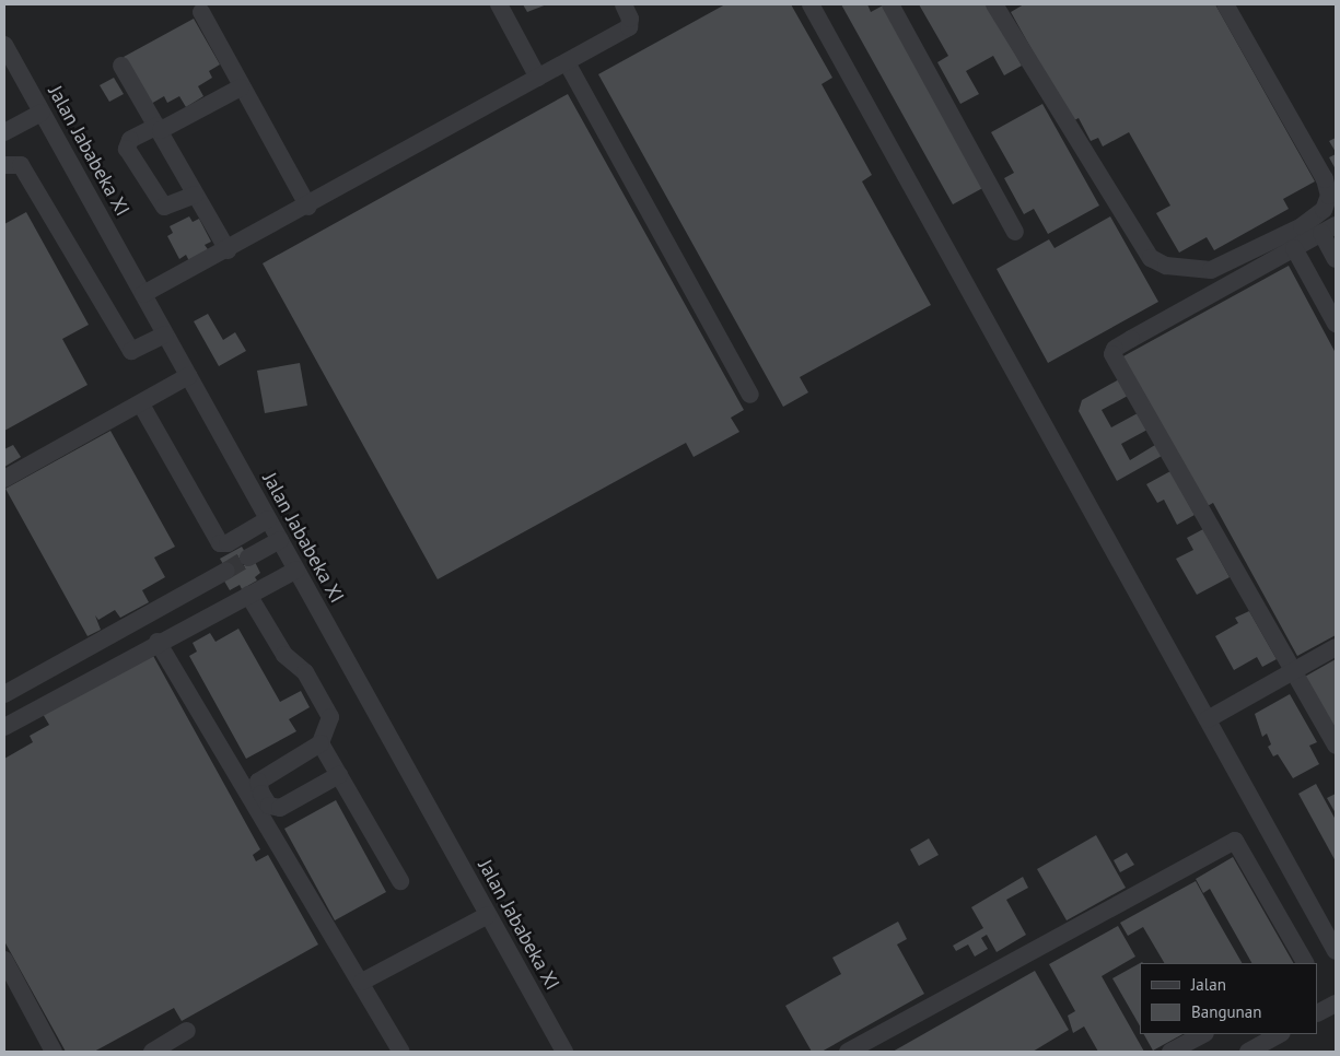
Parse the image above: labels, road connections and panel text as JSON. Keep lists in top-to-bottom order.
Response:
{
  "streets": {
    "street": ["Jalan Jababeka XI"]
  },
  "legend": ["Jalan", "Bangunan"]
}
